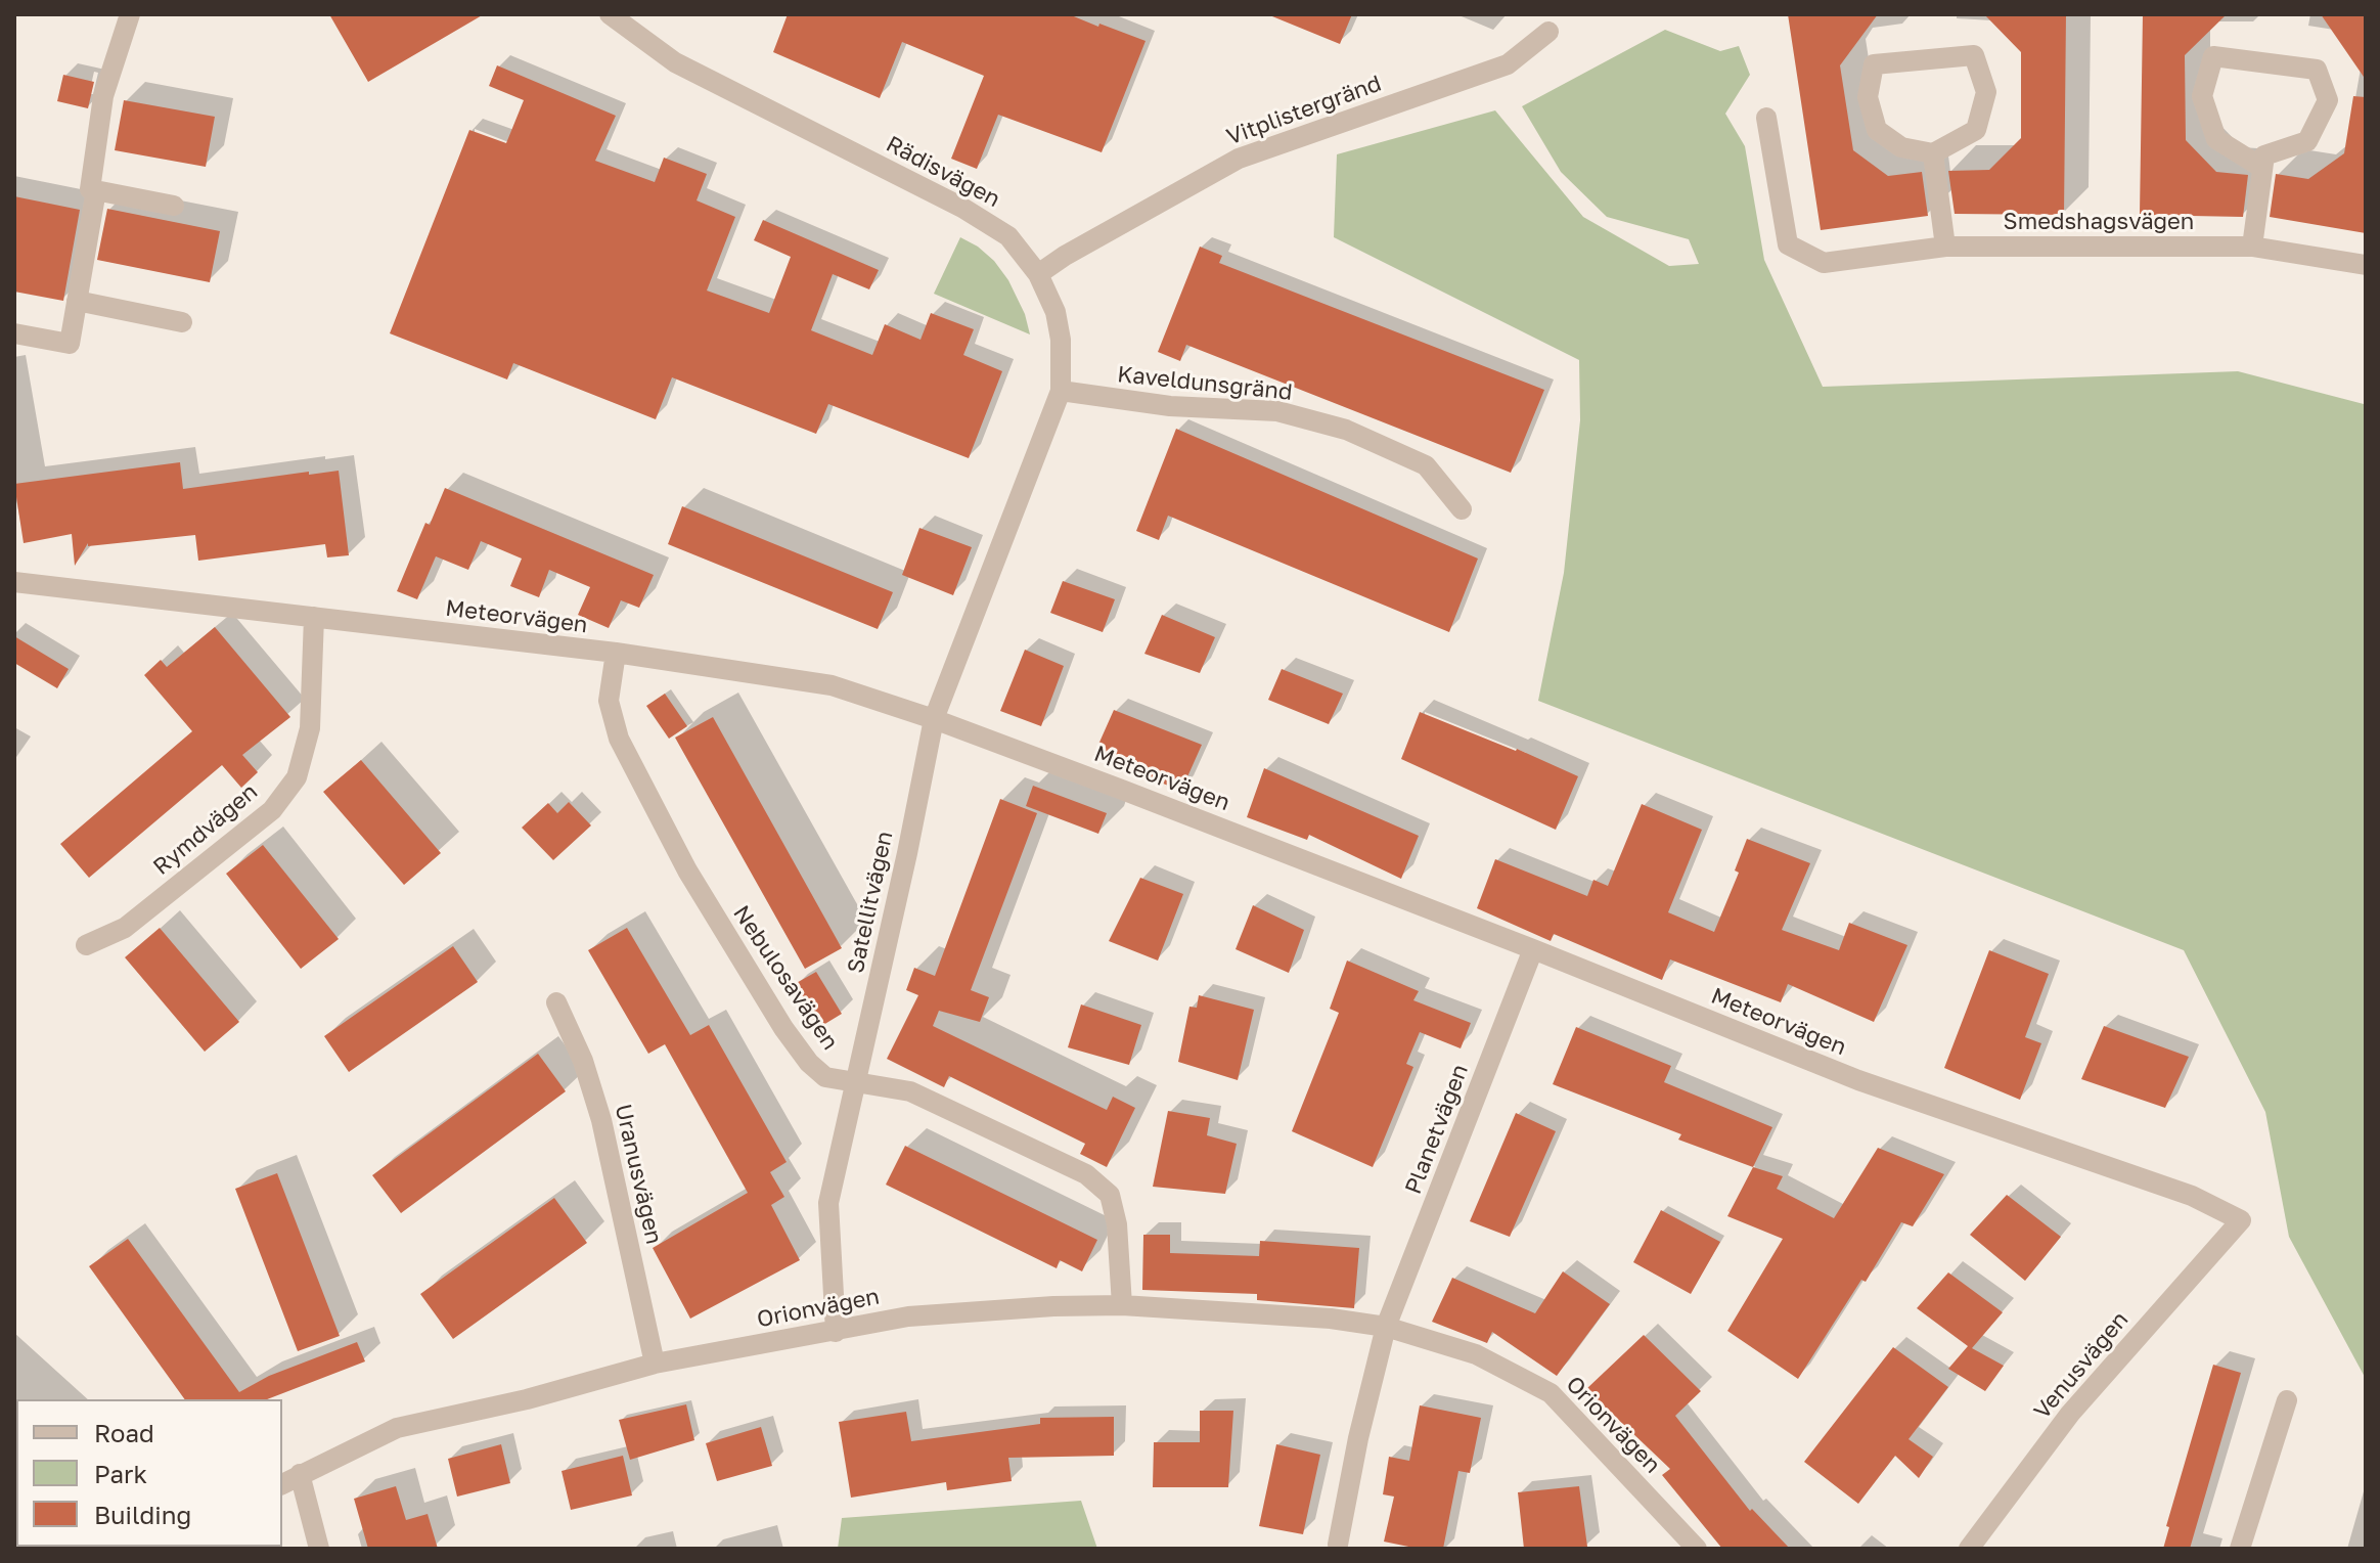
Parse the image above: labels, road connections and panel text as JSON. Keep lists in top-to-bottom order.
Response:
{
  "streets": {
    "street": [
      "Vitplistergränd",
      "Rädisvägen",
      "Smedshagsvägen",
      "Kaveldunsgränd",
      "Meteorvägen",
      "Rymdvägen",
      "Satellitvägen",
      "Nebulosavägen",
      "Planetvägen",
      "Uranusvägen",
      "Orionvägen",
      "Venusvägen"
    ]
  },
  "crossings": [
    ["Vitplistergränd", "Rädisvägen"],
    ["Rädisvägen", "Kaveldunsgränd"],
    ["Rädisvägen", "Satellitvägen"],
    ["Meteorvägen", "Rymdvägen"],
    ["Meteorvägen", "Satellitvägen"],
    ["Meteorvägen", "Nebulosavägen"],
    ["Meteorvägen", "Planetvägen"],
    ["Meteorvägen", "Venusvägen"],
    ["Satellitvägen", "Nebulosavägen"],
    ["Satellitvägen", "Orionvägen"],
    ["Nebulosavägen", "Orionvägen"],
    ["Planetvägen", "Orionvägen"],
    ["Uranusvägen", "Orionvägen"]
  ],
  "legend": ["Road", "Park", "Building"]
}
